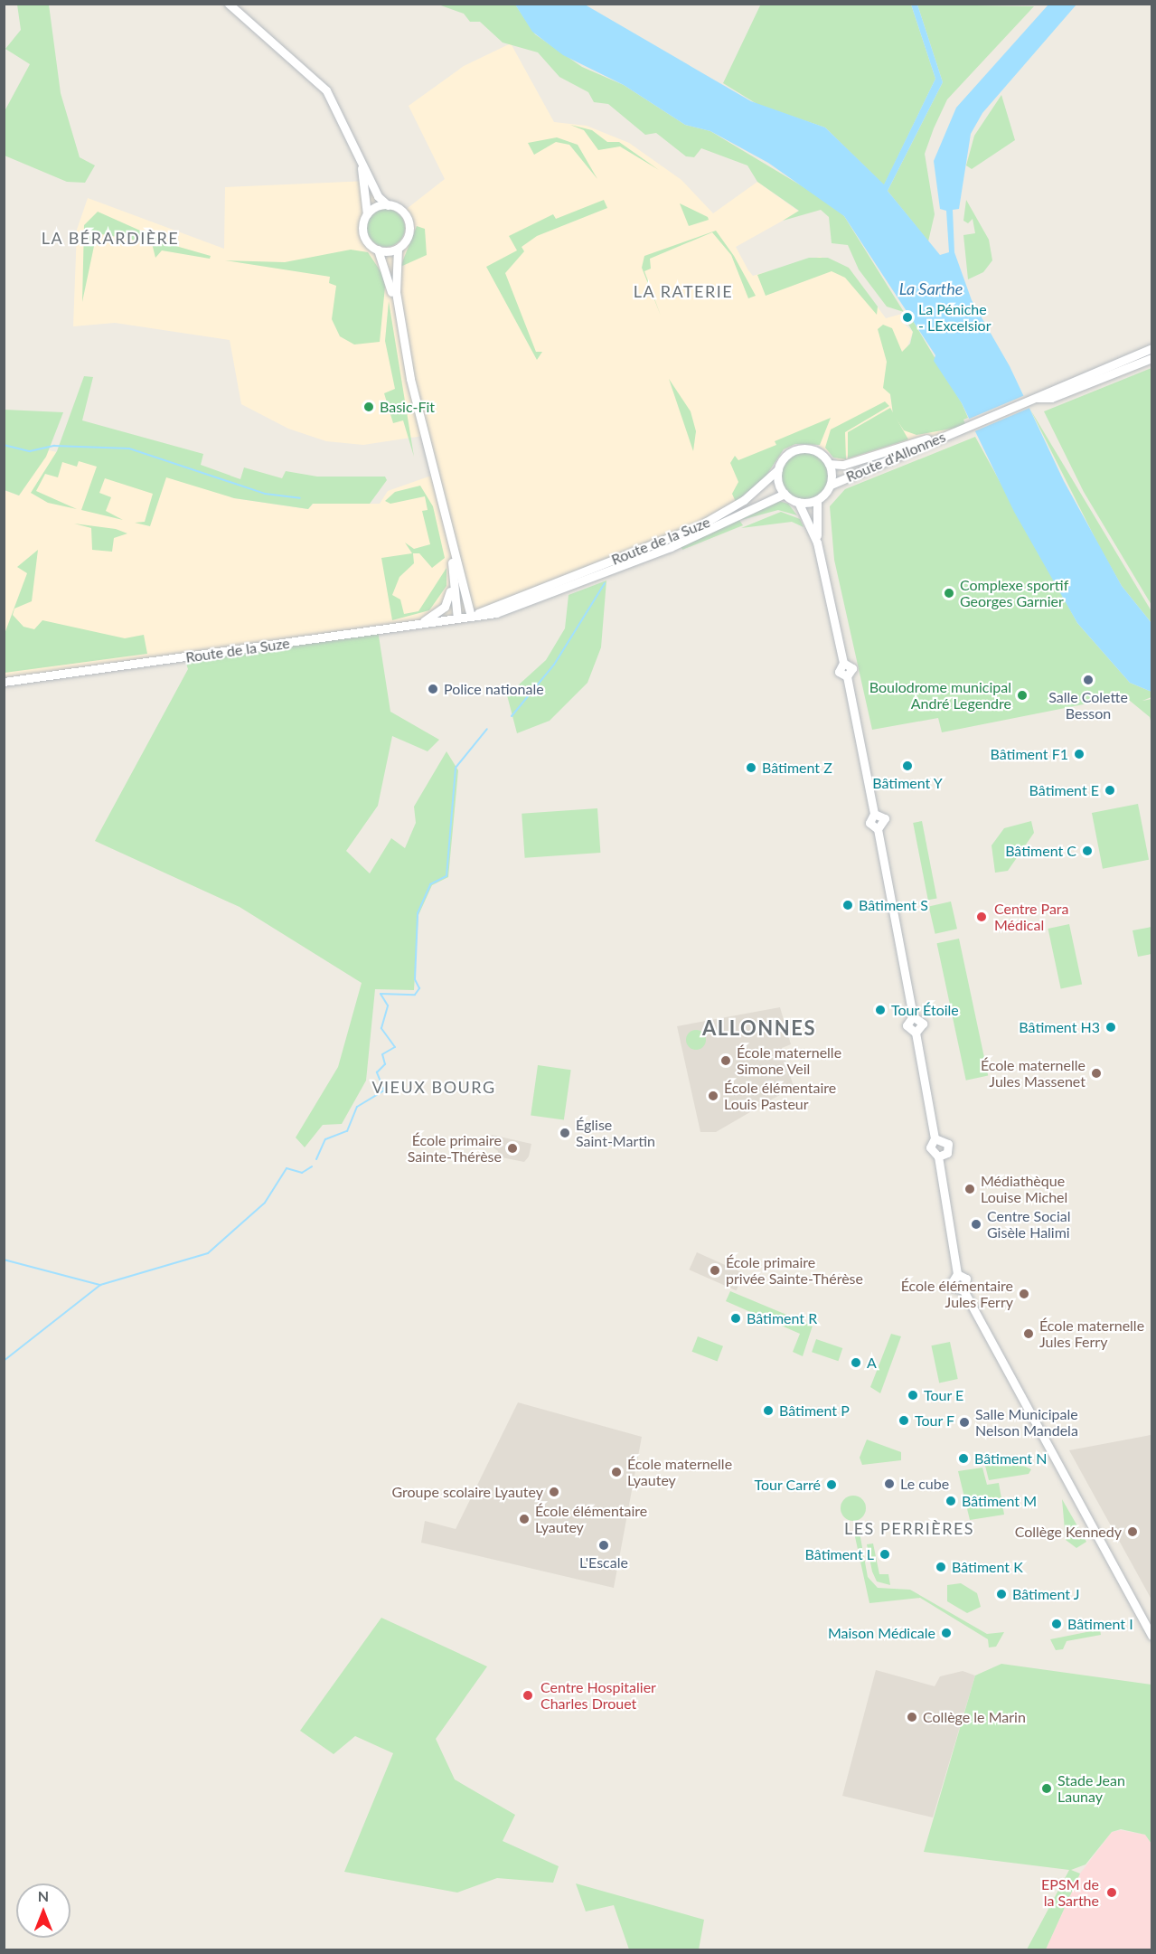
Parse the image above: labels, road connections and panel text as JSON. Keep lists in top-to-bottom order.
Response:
{
  "streets": {
    "street": ["Route d'Allonnes", "Route de la Suze"]
  },
  "crossings": [
    ["Route d'Allonnes", "Route de la Suze"]
  ],
  "districts": [
    "LA BÉRARDIÈRE",
    "LA RATERIE",
    "ALLONNES",
    "VIEUX BOURG",
    "LES PERRIÈRES"
  ],
  "water": ["La Sarthe"],
  "places": [
    "La Péniche - LExcelsior",
    "Basic-Fit",
    "Complexe sportif Georges Garnier",
    "Salle Colette Besson",
    "Police nationale",
    "Boulodrome municipal André Legendre",
    "Bâtiment F1",
    "Bâtiment Y",
    "Bâtiment Z",
    "Bâtiment E",
    "Bâtiment C",
    "Bâtiment S",
    "Centre Para Médical",
    "Tour Étoile",
    "Bâtiment H3",
    "École maternelle Simone Veil",
    "École maternelle Jules Massenet",
    "École élémentaire Louis Pasteur",
    "Église Saint-Martin",
    "École primaire Sainte-Thérèse",
    "Médiathèque Louise Michel",
    "Centre Social Gisèle Halimi",
    "École primaire privée Sainte-Thérèse",
    "École élémentaire Jules Ferry",
    "Bâtiment R",
    "École maternelle Jules Ferry",
    "A",
    "Tour E",
    "Bâtiment P",
    "Tour F",
    "Salle Municipale Nelson Mandela",
    "Bâtiment N",
    "École maternelle Lyautey",
    "Le cube",
    "Tour Carré",
    "Groupe scolaire Lyautey",
    "Bâtiment M",
    "École élémentaire Lyautey",
    "Collège Kennedy",
    "L'Escale",
    "Bâtiment L",
    "Bâtiment K",
    "Bâtiment J",
    "Bâtiment I",
    "Maison Médicale",
    "Centre Hospitalier Charles Drouet",
    "Collège le Marin",
    "Stade Jean Launay",
    "EPSM de la Sarthe"
  ],
  "north": "top"
}
